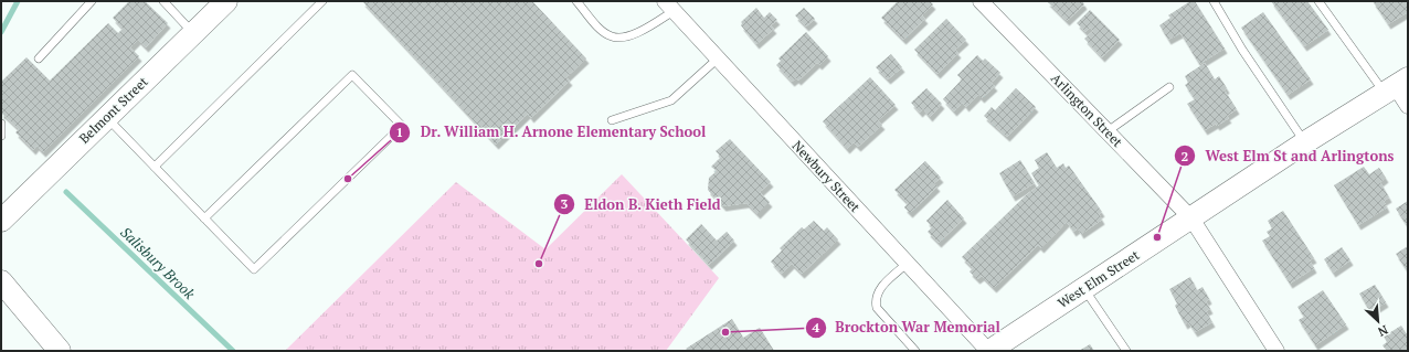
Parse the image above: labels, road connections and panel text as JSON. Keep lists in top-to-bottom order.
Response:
{
  "streets": {
    "street": [
      "Belmont Street",
      "Arlington Street",
      "Newbury Street",
      "West Elm Street"
    ]
  },
  "crossings": [
    ["Arlington Street", "West Elm Street"],
    ["Newbury Street", "West Elm Street"]
  ],
  "water": ["Salisbury Brook"],
  "places": [
    "Dr. William H. Arnone Elementary School",
    "West Elm St and Arlingtons",
    "Eldon B. Kieth Field",
    "Brockton War Memorial"
  ],
  "north": "bottom right"
}
